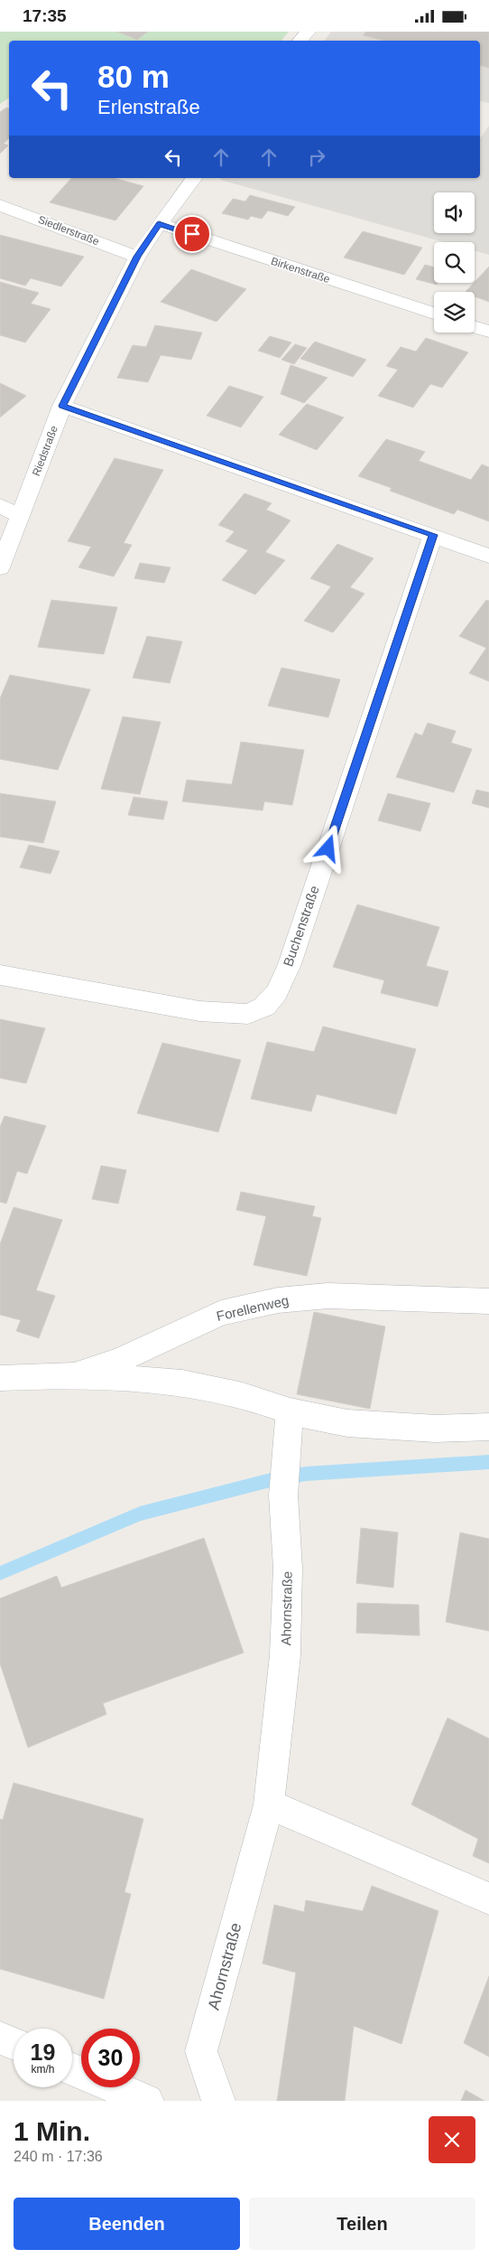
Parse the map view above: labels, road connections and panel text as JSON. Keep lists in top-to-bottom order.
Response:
{
  "streets": {
    "street": [
      "Siedlerstraße",
      "Birkenstraße",
      "Riedstraße",
      "Buchenstraße",
      "Forellenweg",
      "Ahornstraße"
    ]
  },
  "crossings": [
    ["Siedlerstraße", "Riedstraße"],
    ["Birkenstraße", "Riedstraße"]
  ],
  "page": {
    "status": "17:35",
    "turn": ["80 m", "Erlenstraße"],
    "speed": "19 km/h",
    "limit": "30",
    "heading": ["1 Min.", "240 m · 17:36"],
    "buttons": ["Beenden", "Teilen"]
  }
}
